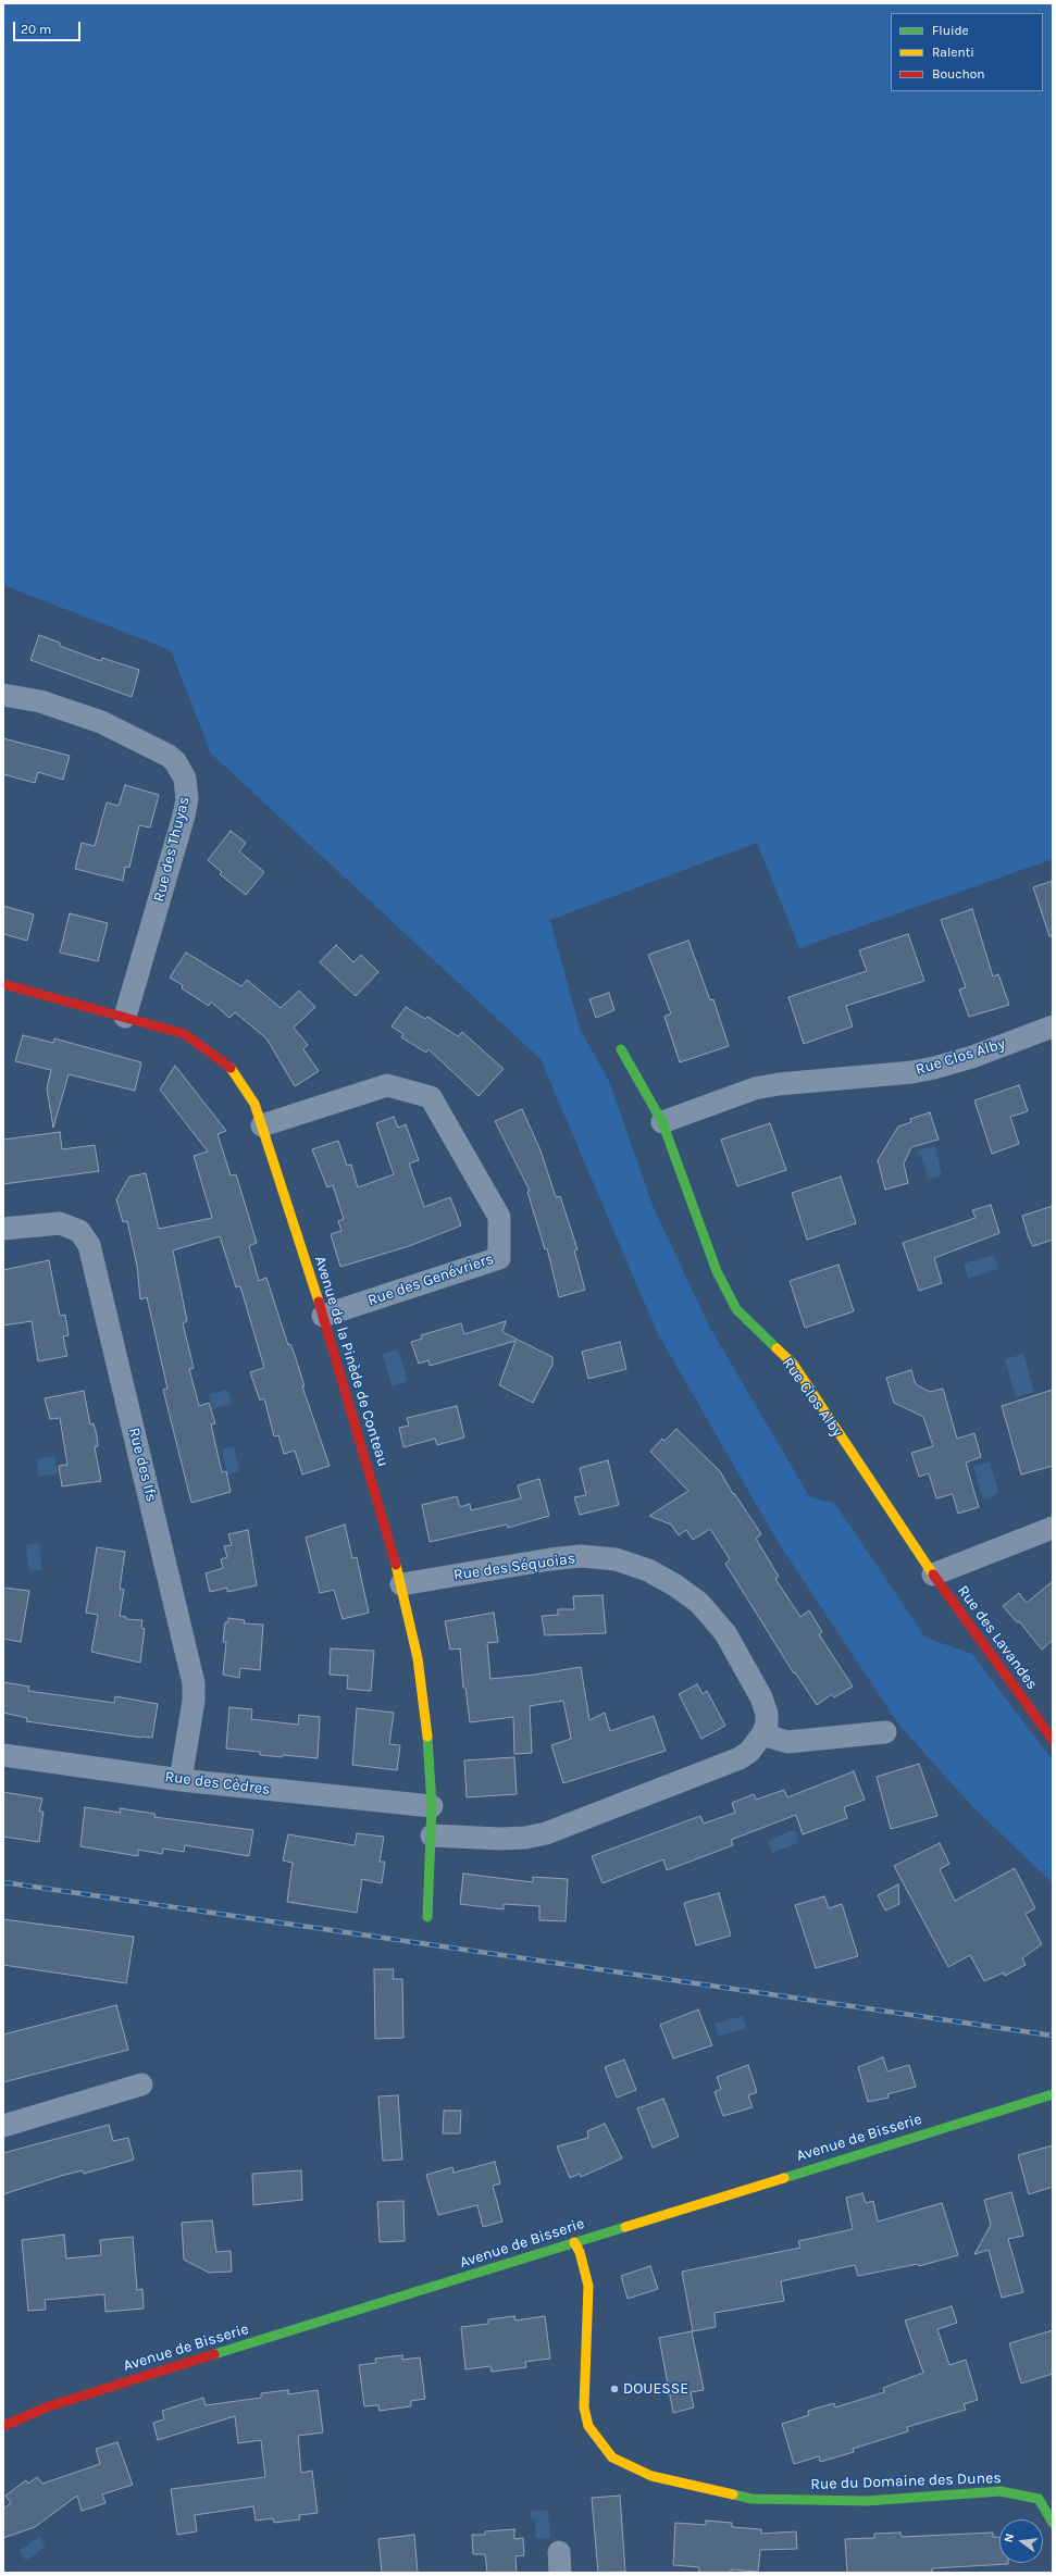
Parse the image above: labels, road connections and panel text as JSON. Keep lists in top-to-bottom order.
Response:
{
  "streets": {
    "street": [
      "Rue des Thuyas",
      "Rue Clos Alby",
      "Rue des Genévriers",
      "Avenue de la Pinède de Conteau",
      "Rue des Ifs",
      "Rue des Séquoias",
      "Rue des Lavandes",
      "Rue des Cèdres",
      "Avenue de Bisserie",
      "Rue du Domaine des Dunes"
    ]
  },
  "crossings": [
    ["Rue des Thuyas", "Avenue de la Pinède de Conteau"],
    ["Rue Clos Alby", "Rue des Lavandes"],
    ["Rue des Genévriers", "Avenue de la Pinède de Conteau"],
    ["Avenue de la Pinède de Conteau", "Rue des Séquoias"],
    ["Avenue de la Pinède de Conteau", "Rue des Cèdres"],
    ["Rue des Ifs", "Rue des Cèdres"],
    ["Avenue de Bisserie", "Rue du Domaine des Dunes"]
  ],
  "places": ["DOUESSE"],
  "legend": ["Fluide", "Ralenti", "Bouchon"],
  "scale_bar": "20 m",
  "north": "left"
}
